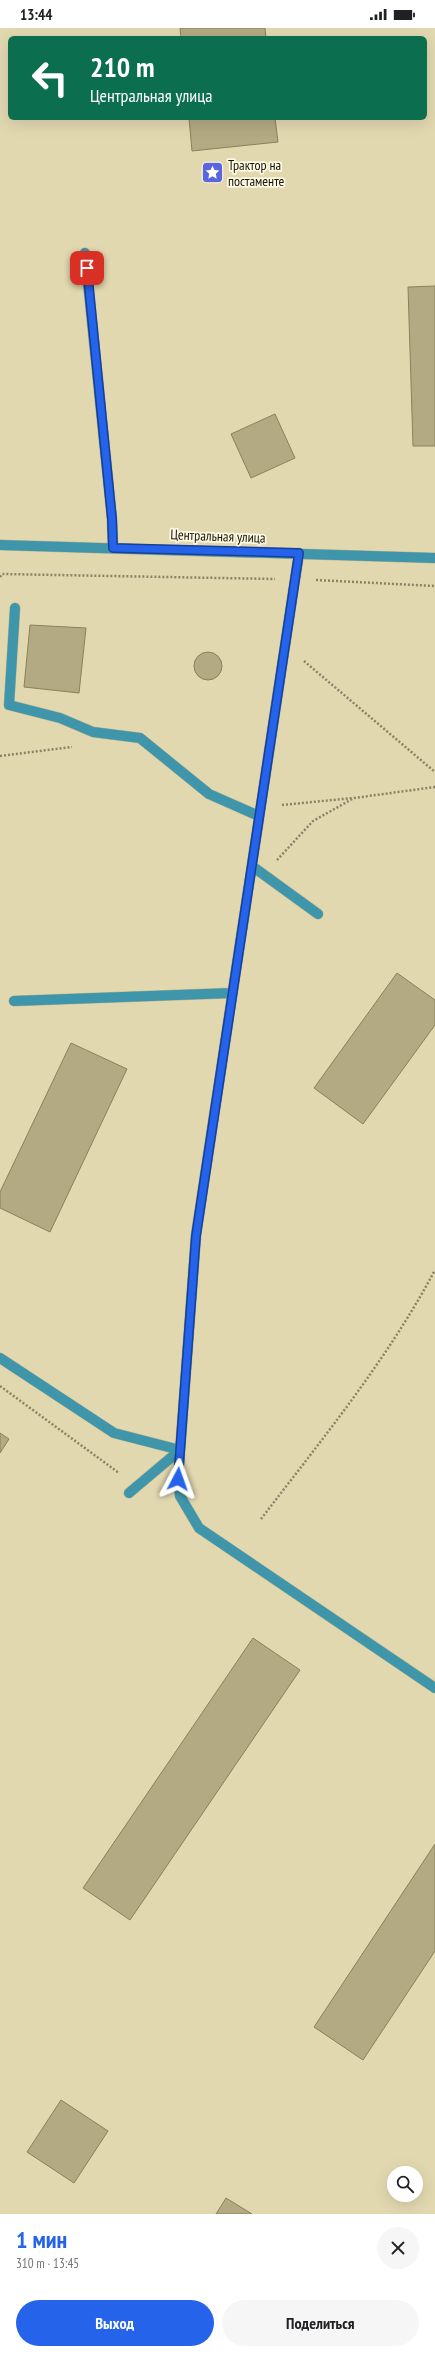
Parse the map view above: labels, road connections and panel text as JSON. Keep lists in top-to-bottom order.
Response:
{
  "streets": {
    "street": ["Центральная улица"]
  },
  "places": {
    "place": ["Трактор на постаменте"]
  },
  "page": {
    "status": "13:44",
    "turn": ["210 m", "Центральная улица"],
    "heading": ["1 мин", "310 m · 13:45"],
    "buttons": ["Выход", "Поделиться"]
  }
}
